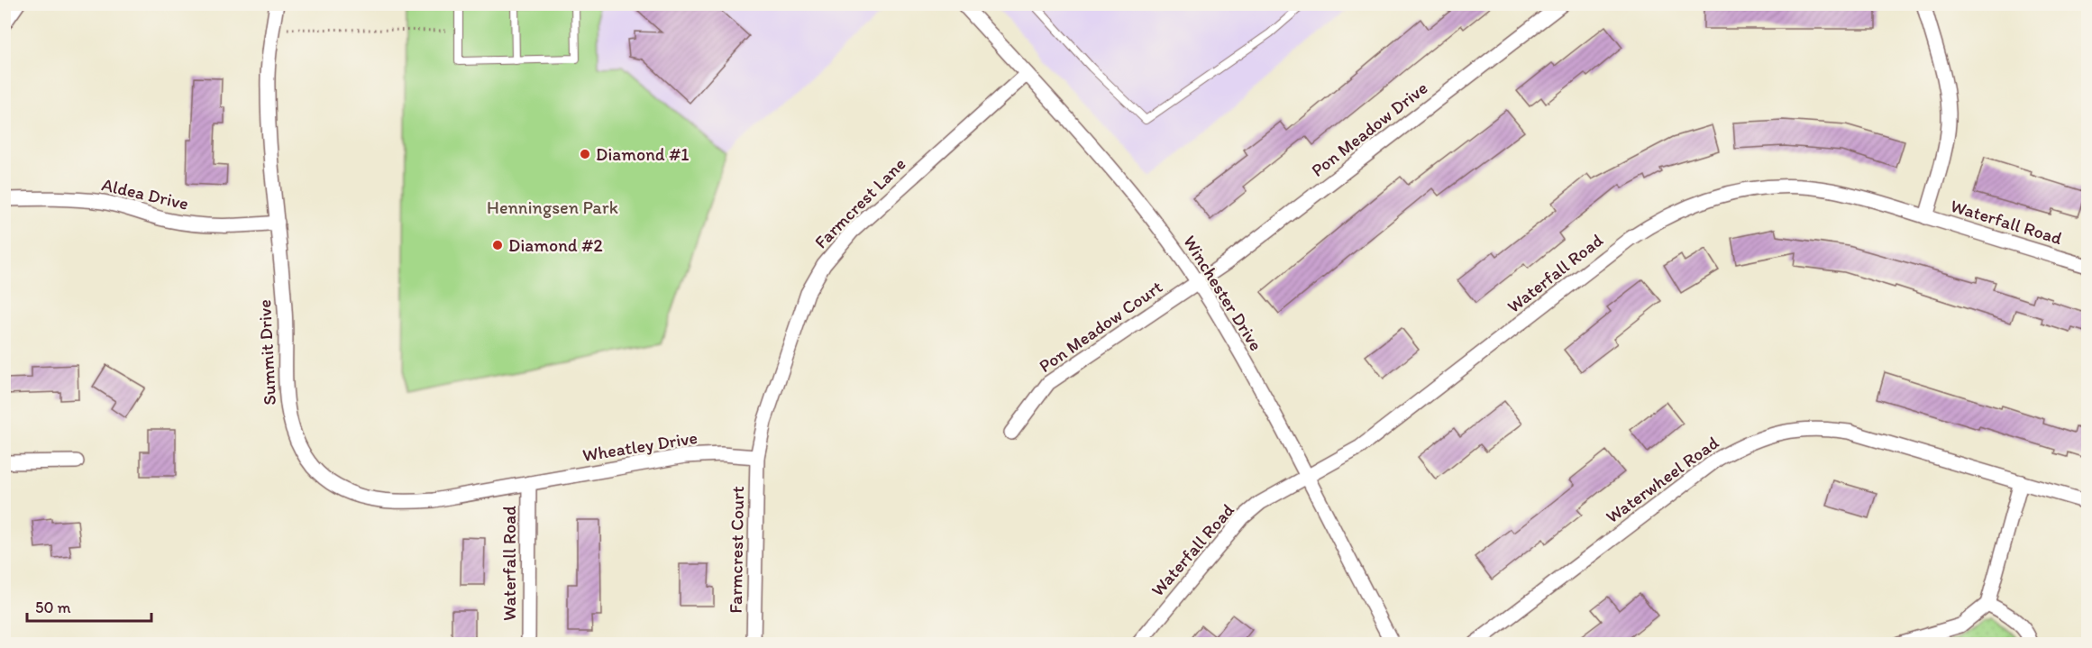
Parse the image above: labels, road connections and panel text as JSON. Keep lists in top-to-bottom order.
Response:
{
  "streets": {
    "street": [
      "Pon Meadow Drive",
      "Aldea Drive",
      "Farmcrest Lane",
      "Waterfall Road",
      "Winchester Drive",
      "Pon Meadow Court",
      "Summit Drive",
      "Wheatley Drive",
      "Waterwheel Road",
      "Farmcrest Court"
    ]
  },
  "crossings": [
    ["Pon Meadow Drive", "Winchester Drive"],
    ["Pon Meadow Drive", "Pon Meadow Court"],
    ["Aldea Drive", "Summit Drive"],
    ["Farmcrest Lane", "Winchester Drive"],
    ["Farmcrest Lane", "Wheatley Drive"],
    ["Farmcrest Lane", "Farmcrest Court"],
    ["Waterfall Road", "Winchester Drive"],
    ["Waterfall Road", "Summit Drive"],
    ["Waterfall Road", "Wheatley Drive"],
    ["Winchester Drive", "Pon Meadow Court"],
    ["Summit Drive", "Wheatley Drive"],
    ["Wheatley Drive", "Farmcrest Court"]
  ],
  "parks": ["Henningsen Park"],
  "places": ["Diamond #1", "Diamond #2"],
  "scale_bar": "50 m"
}
